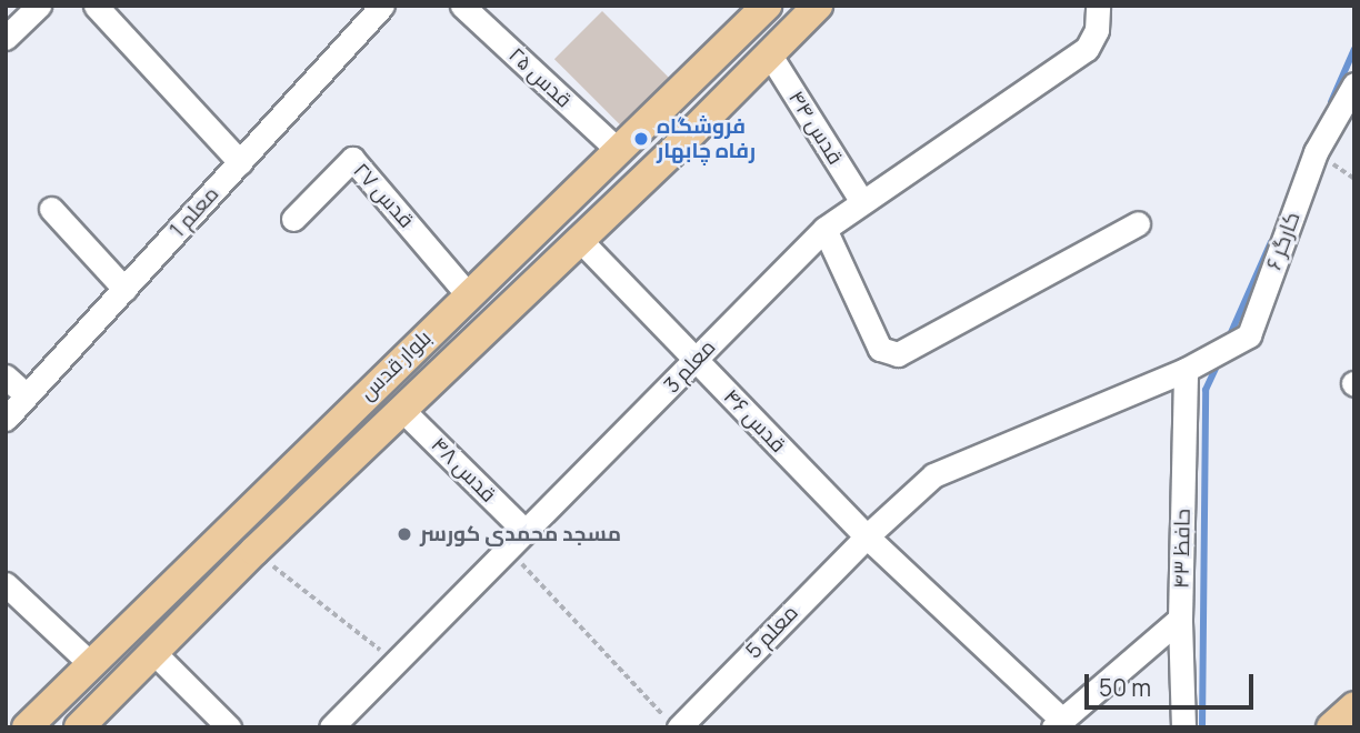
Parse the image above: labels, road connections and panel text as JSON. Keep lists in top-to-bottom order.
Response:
{
  "streets": {
    "main road": ["بلوار قدس"],
    "street": [
      "قدس ۲۵",
      "قدس ۴۴",
      "قدس ۲۷",
      "معلم 1",
      "کارگر ۶",
      "معلم 3",
      "قدس ۴۶",
      "قدس ۴۸",
      "حافظ ۴۳",
      "معلم 5"
    ]
  },
  "crossings": [
    ["قدس ۲۵", "بلوار قدس"],
    ["قدس ۴۴", "بلوار قدس"],
    ["قدس ۴۴", "معلم 3"],
    ["قدس ۲۷", "بلوار قدس"],
    ["کارگر ۶", "قدس ۴۶"],
    ["کارگر ۶", "حافظ ۴۳"],
    ["کارگر ۶", "معلم 5"],
    ["بلوار قدس", "قدس ۴۶"],
    ["بلوار قدس", "قدس ۴۸"],
    ["معلم 3", "قدس ۴۶"],
    ["معلم 3", "قدس ۴۸"],
    ["قدس ۴۶", "معلم 5"]
  ],
  "places": ["فروشگاه رفاه چابهار", "مسجد محمدی کورسر"],
  "scale_bar": "50 m"
}
